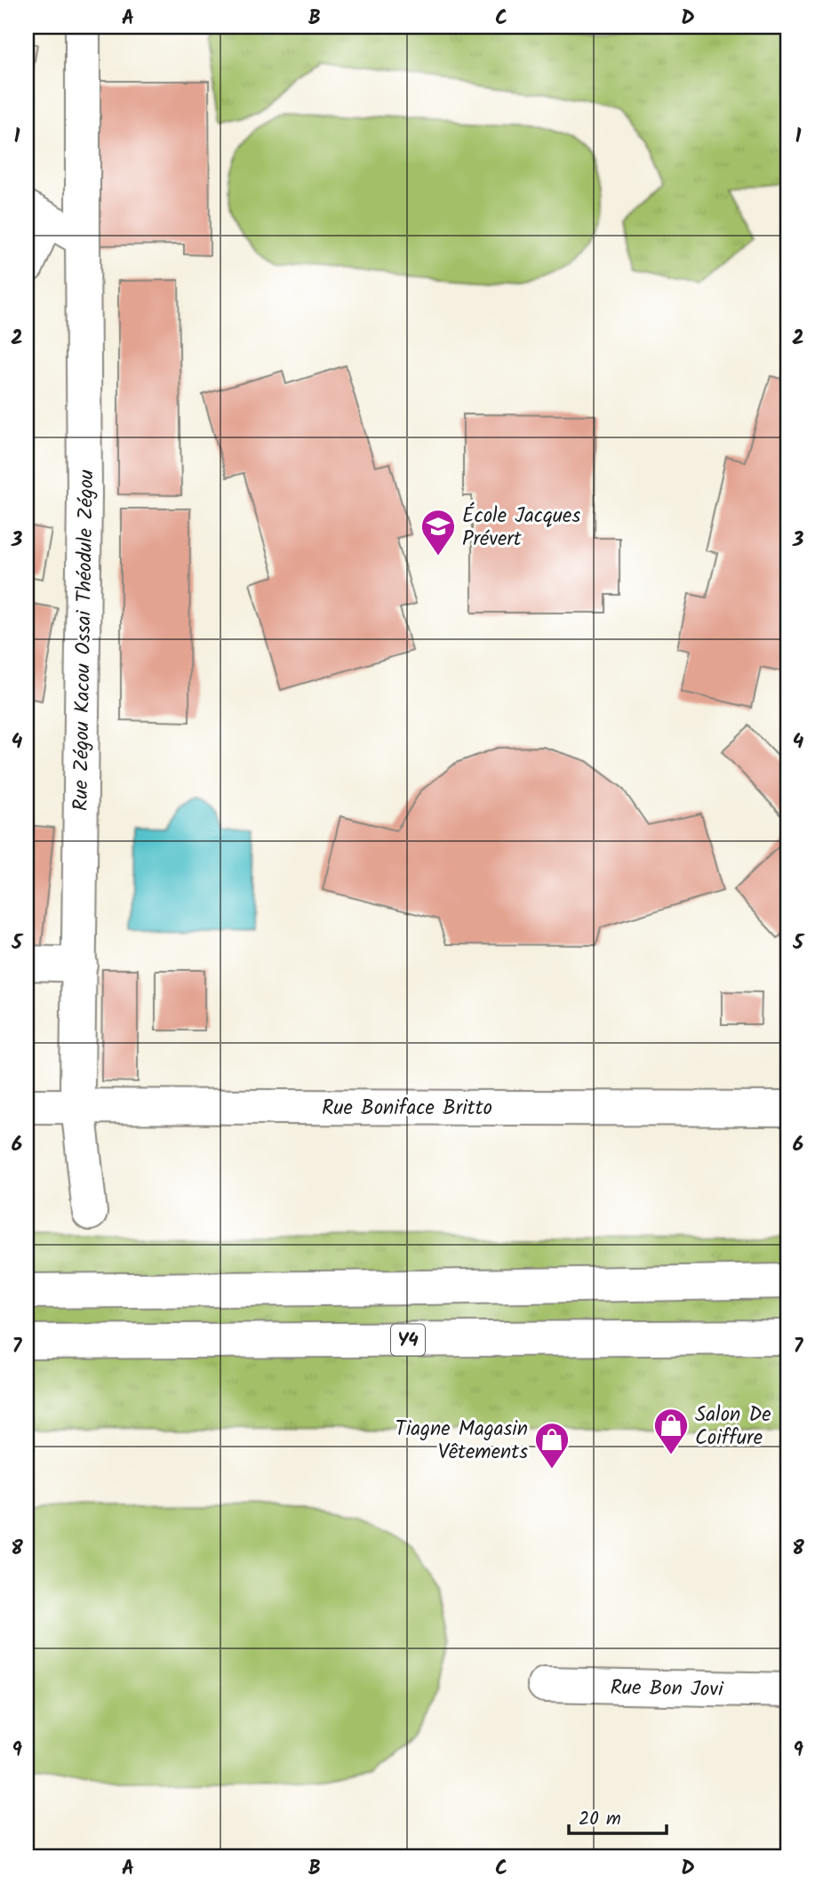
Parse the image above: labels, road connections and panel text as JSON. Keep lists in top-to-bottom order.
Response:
{
  "streets": {
    "main road": [
      "Rue Zégou Kacou Ossai Théodule Zégou",
      "Rue Boniface Britto",
      "Y4",
      "Rue Bon Jovi"
    ]
  },
  "crossings": [
    ["Rue Zégou Kacou Ossai Théodule Zégou", "Rue Boniface Britto"]
  ],
  "places": {
    "school or university": ["École Jacques Prévert"],
    "shop": ["Salon De Coiffure", "Tiagne Magasin Vêtements"]
  },
  "scale_bar": "20 m",
  "grid": {
    "columns": [
      "A",
      "B",
      "C",
      "D"
    ],
    "rows": [
      "1",
      "2",
      "3",
      "4",
      "5",
      "6",
      "7",
      "8",
      "9"
    ]
  }
}
